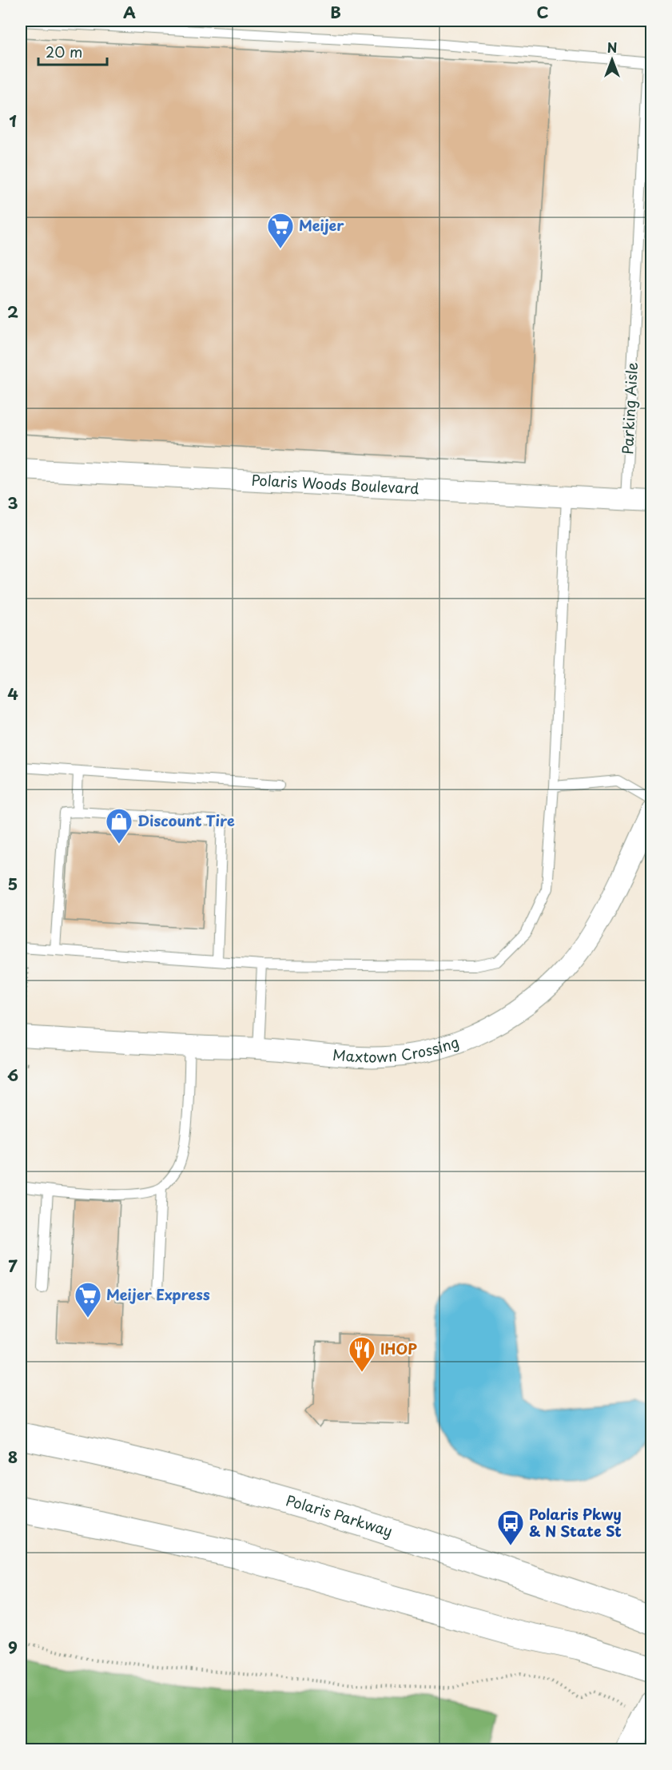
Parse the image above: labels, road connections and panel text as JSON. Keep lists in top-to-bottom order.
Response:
{
  "streets": {
    "main road": ["Polaris Parkway"],
    "street": ["Polaris Woods Boulevard", "Maxtown Crossing"],
    "lane": ["Parking Aisle"]
  },
  "crossings": [
    ["Parking Aisle", "Polaris Woods Boulevard"]
  ],
  "places": {
    "supermarket": ["Meijer", "Meijer Express"],
    "shop": ["Discount Tire"],
    "restaurant": ["IHOP"],
    "bus stop": ["Polaris Pkwy & N State St"]
  },
  "scale_bar": "20 m",
  "north": "top",
  "grid": {
    "columns": ["A", "B", "C"],
    "rows": [
      "1",
      "2",
      "3",
      "4",
      "5",
      "6",
      "7",
      "8",
      "9"
    ]
  }
}
